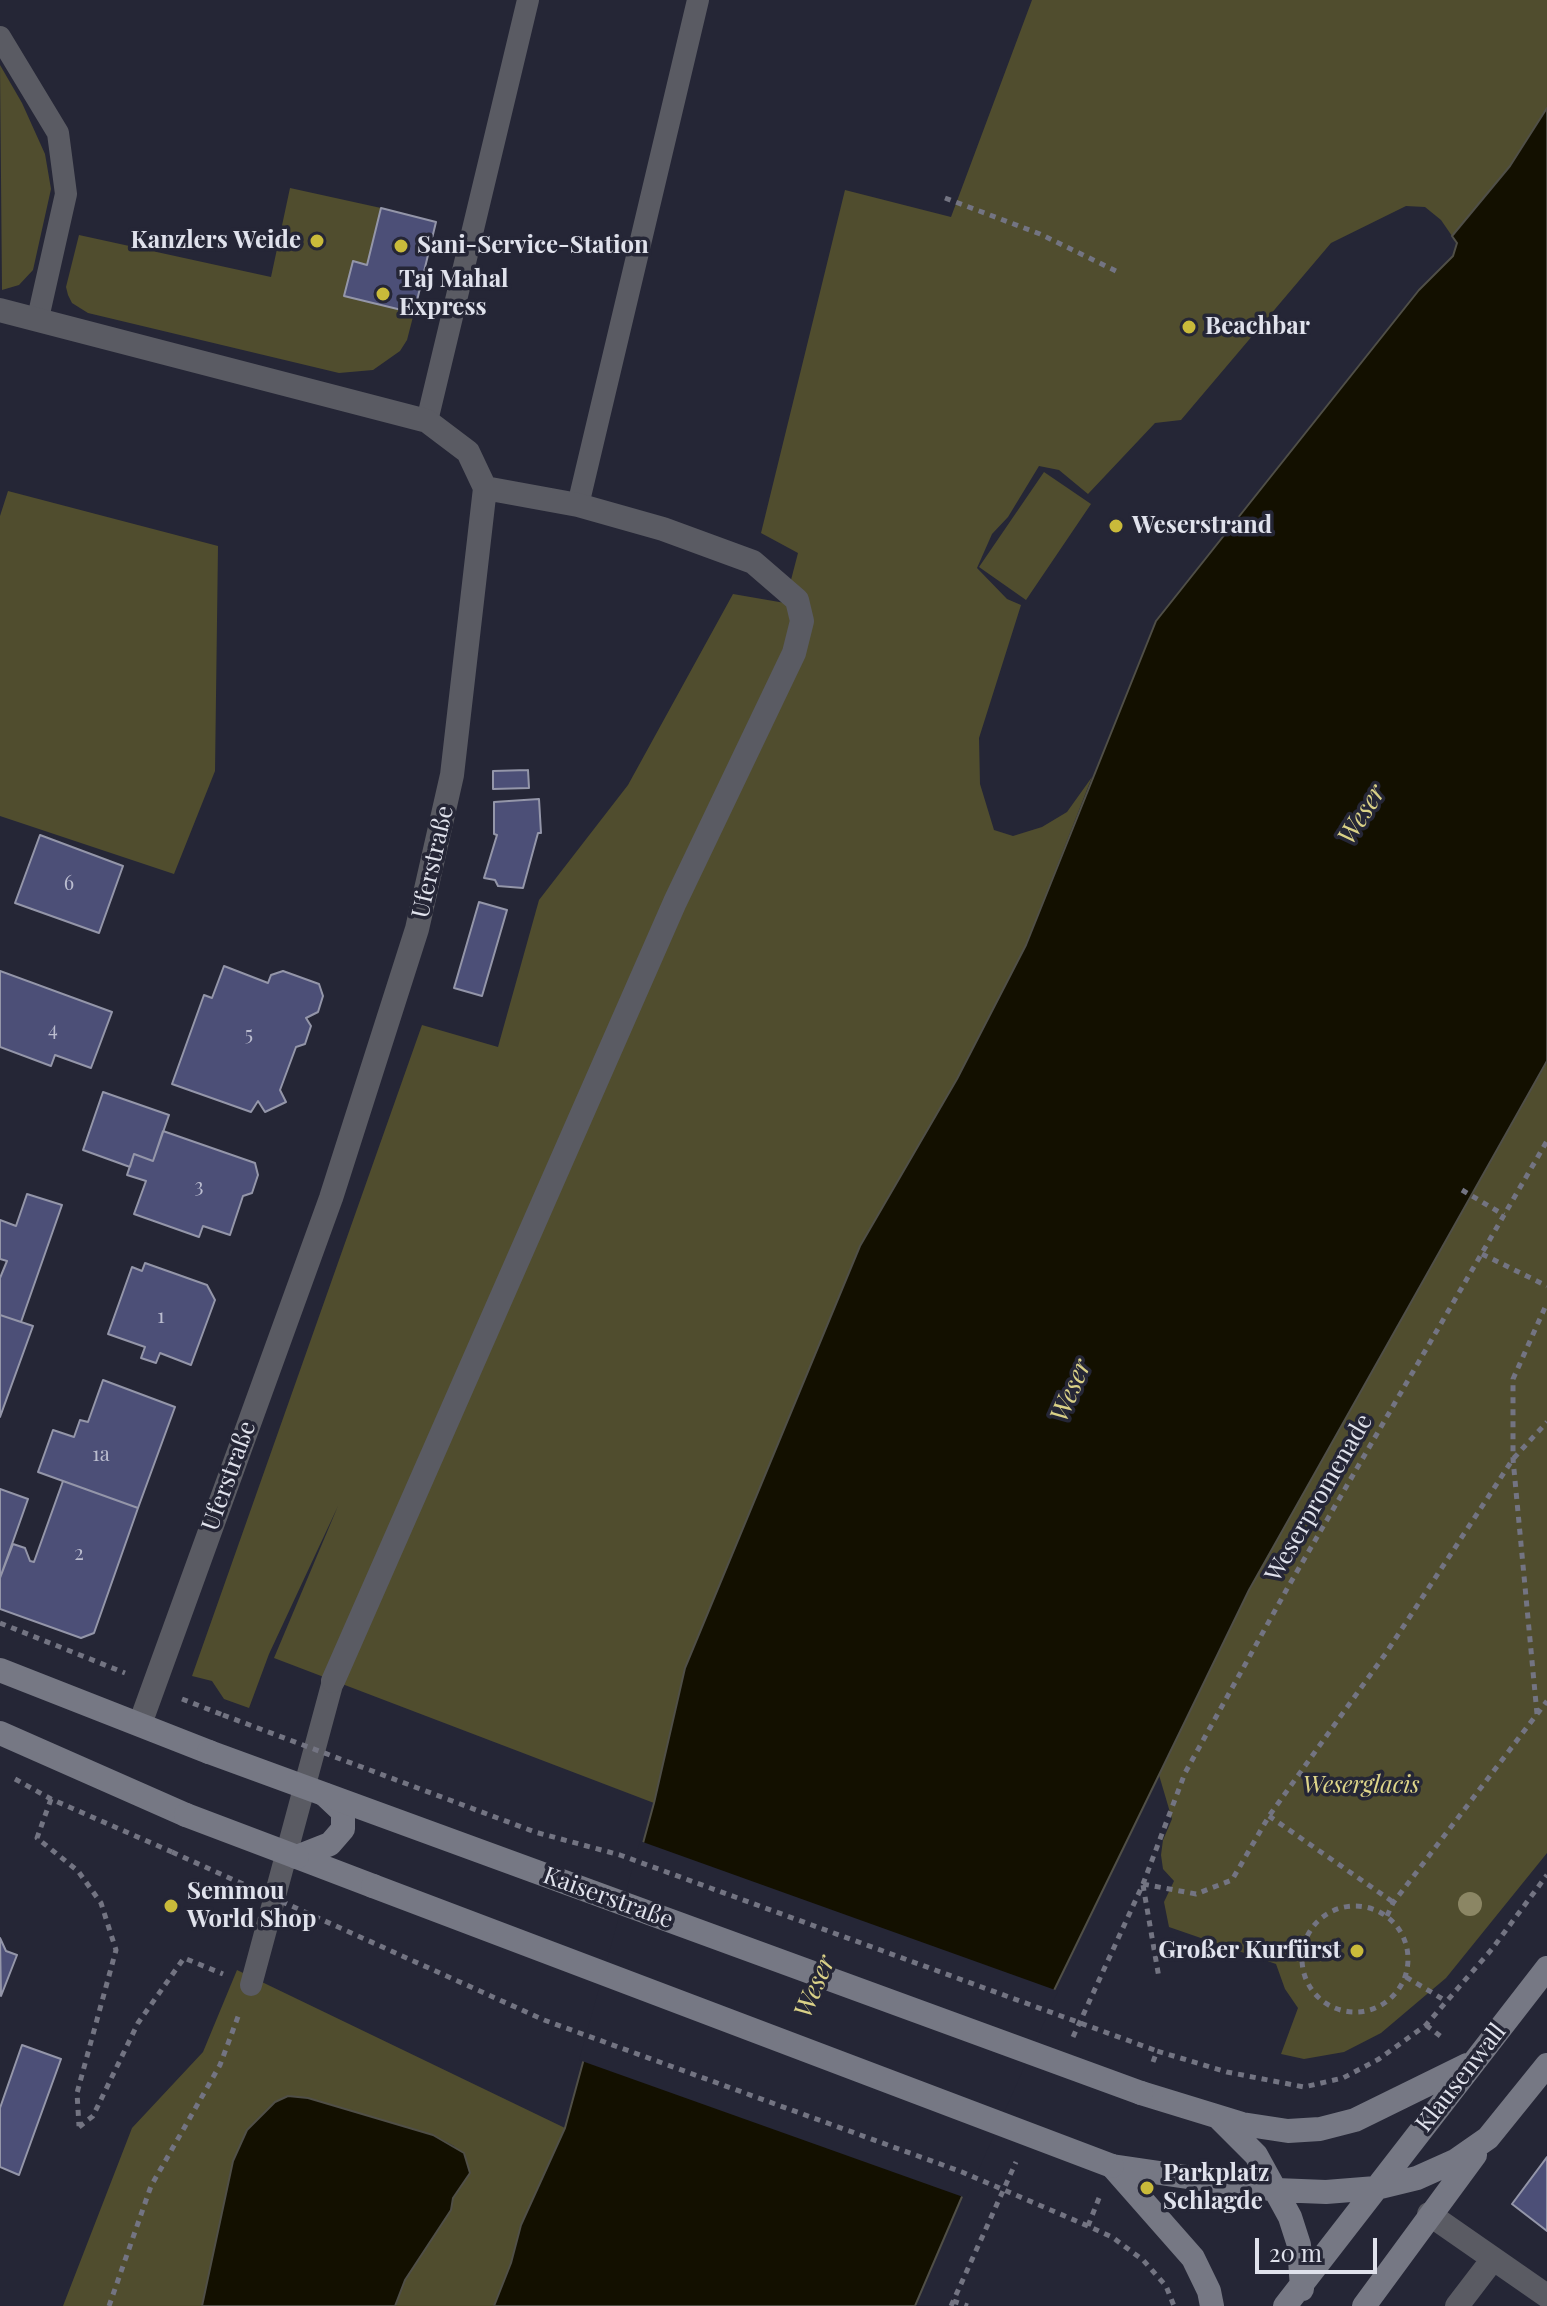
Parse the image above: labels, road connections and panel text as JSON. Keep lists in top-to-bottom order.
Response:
{
  "streets": {
    "main road": ["Kaiserstraße", "Klausenwall"],
    "street": ["Uferstraße"],
    "path": ["Weserpromenade"]
  },
  "crossings": [
    ["Uferstraße", "Kaiserstraße"],
    ["Kaiserstraße", "Klausenwall"]
  ],
  "water": ["Weser"],
  "parks": ["Weserglacis"],
  "places": [
    "Kanzlers Weide",
    "Sani-Service-Station",
    "Taj Mahal Express",
    "Beachbar",
    "Weserstrand",
    "Semmou World Shop",
    "Großer Kurfürst",
    "Parkplatz Schlagde"
  ],
  "house_numbers": [
    "6",
    "4",
    "5",
    "3",
    "1",
    "1a",
    "2"
  ],
  "scale_bar": "20 m"
}
